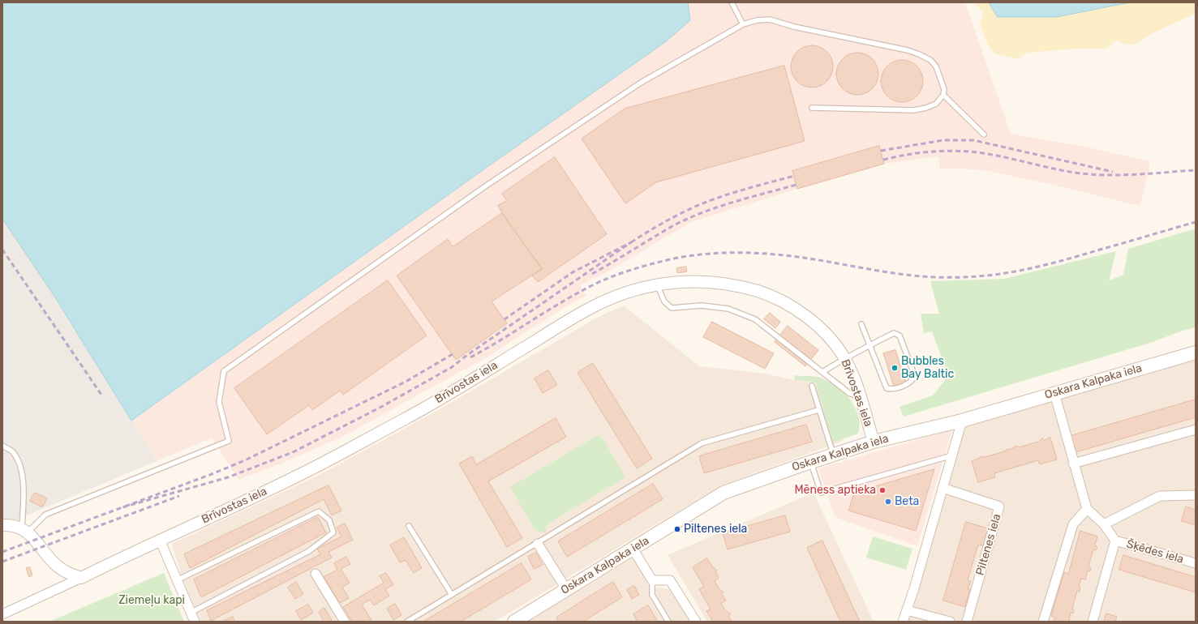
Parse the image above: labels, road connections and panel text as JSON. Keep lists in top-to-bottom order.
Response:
{
  "streets": {
    "main road": ["Oskara Kalpaka iela"],
    "street": ["Brīvostas iela", "Piltenes iela", "Šķēdes iela"]
  },
  "crossings": [
    ["Oskara Kalpaka iela", "Brīvostas iela"]
  ],
  "parks": ["Ziemeļu kapi"],
  "places": [
    "Bubbles Bay Baltic",
    "Mēness aptieka",
    "Beta",
    "Piltenes iela"
  ]
}
